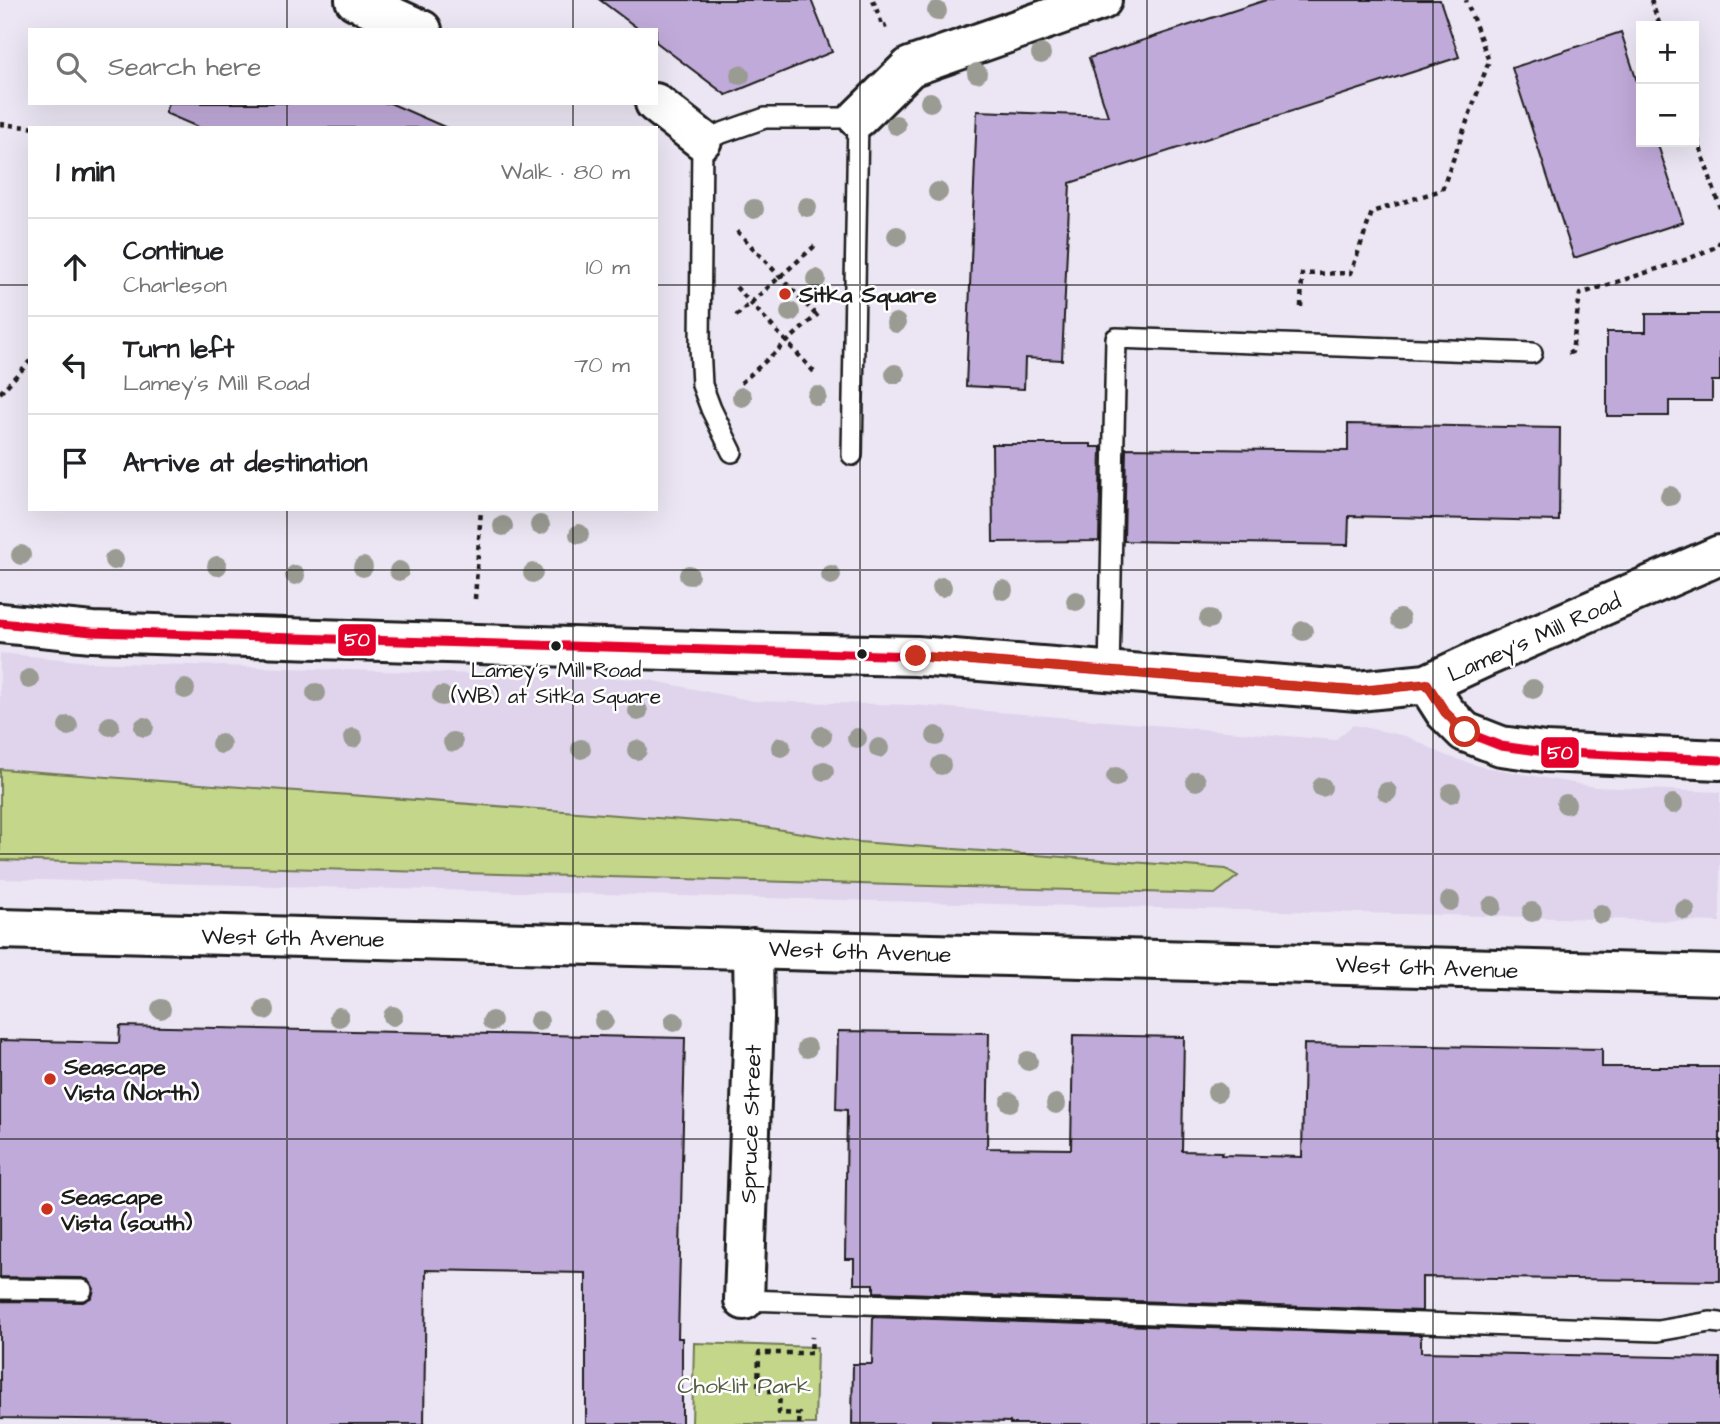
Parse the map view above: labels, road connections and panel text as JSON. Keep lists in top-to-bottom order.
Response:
{
  "streets": {
    "street": ["Lamey's Mill Road", "West 6th Avenue", "Spruce Street"]
  },
  "crossings": [
    ["West 6th Avenue", "Spruce Street"]
  ],
  "parks": ["Choklit Park"],
  "places": [
    "Sitka Square",
    "Lamey's Mill Road (WB) at Sitka Square",
    "Seascape Vista (North)",
    "Seascape Vista (south)"
  ],
  "lines": ["transit line 50"],
  "page": {
    "map_buttons": ["+", "−"],
    "search": "Search here",
    "heading": ["1 min", "Walk · 80 m"],
    "list": [
      ["Continue", "Charleson", "10 m"],
      ["Turn left", "Lamey's Mill Road", "70 m"],
      "Arrive at destination"
    ]
  }
}
